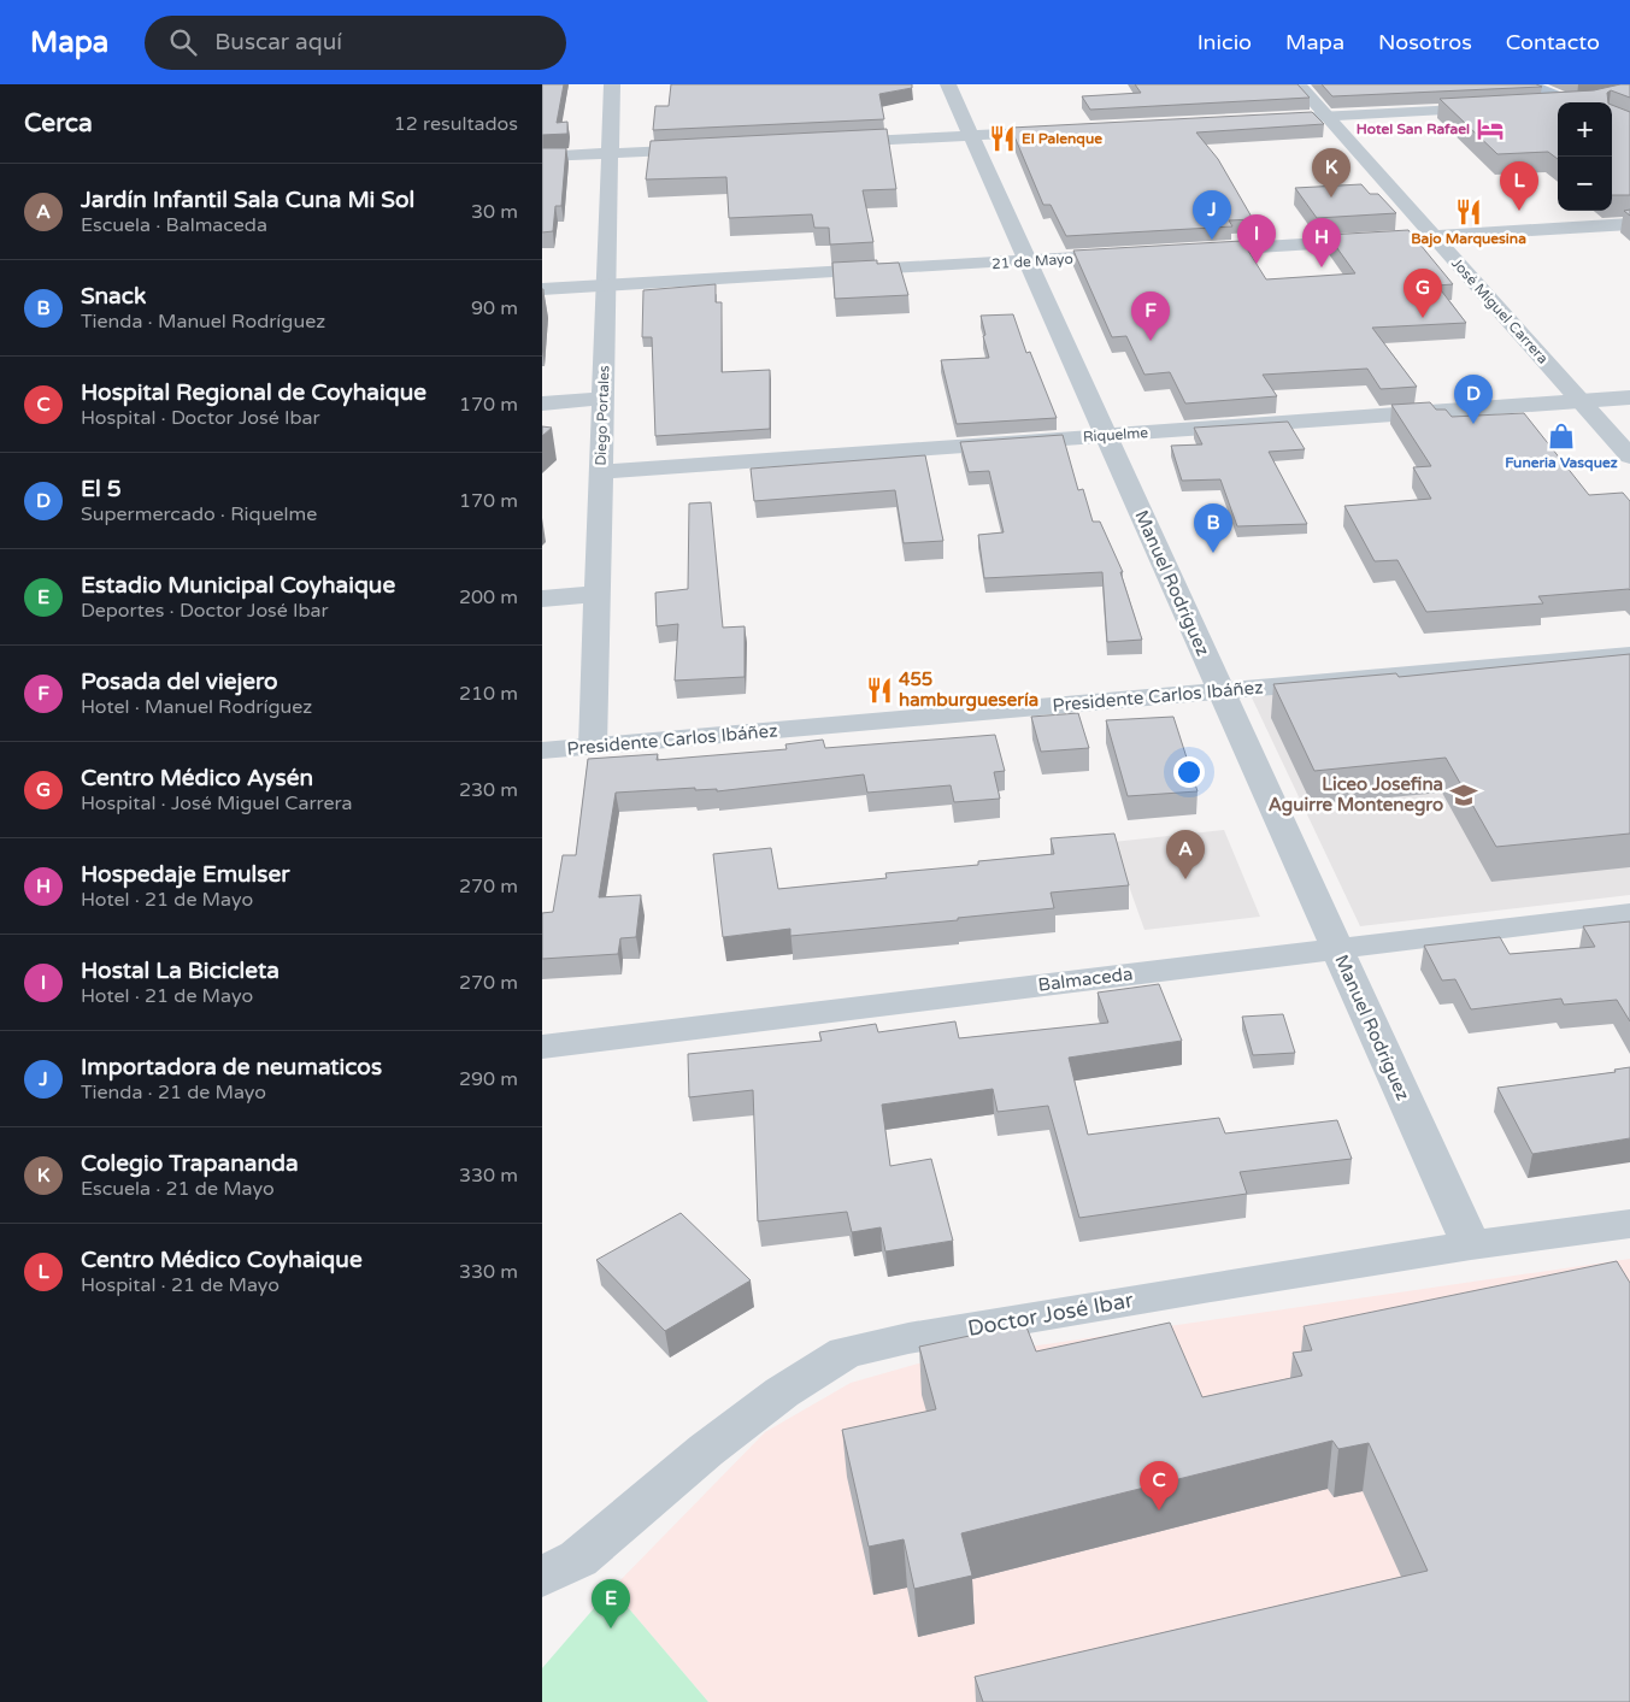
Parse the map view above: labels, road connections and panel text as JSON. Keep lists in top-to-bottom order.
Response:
{
  "streets": {
    "street": [
      "21 de Mayo",
      "José Miguel Carrera",
      "Diego Portales",
      "Riquelme",
      "Manuel Rodríguez",
      "Presidente Carlos Ibáñez",
      "Balmaceda",
      "Doctor José Ibar"
    ]
  },
  "crossings": [
    ["21 de Mayo", "Diego Portales"],
    ["21 de Mayo", "Manuel Rodríguez"],
    ["José Miguel Carrera", "Riquelme"],
    ["Diego Portales", "Riquelme"],
    ["Diego Portales", "Presidente Carlos Ibáñez"],
    ["Riquelme", "Manuel Rodríguez"],
    ["Manuel Rodríguez", "Presidente Carlos Ibáñez"],
    ["Manuel Rodríguez", "Balmaceda"],
    ["Manuel Rodríguez", "Doctor José Ibar"]
  ],
  "places": {
    "hotel": ["Hotel San Rafael"],
    "restaurant": ["El Palenque", "Bajo Marquesina", "455 hamburguesería"],
    "shop": ["Funeria Vasquez"],
    "school or university": ["Liceo Josefina Aguirre Montenegro"]
  },
  "page": {
    "header": "Mapa",
    "search": "Buscar aquí",
    "nav": [
      "Inicio",
      "Mapa",
      "Nosotros",
      "Contacto"
    ],
    "heading": ["Cerca", "12 resultados"],
    "map_buttons": ["+", "−"],
    "pins": [
      "K",
      "L",
      "J",
      "I",
      "H",
      "G",
      "F",
      "D",
      "B",
      "A",
      "C",
      "E"
    ],
    "list": [
      {
        "mark": "A",
        "name": "Jardín Infantil Sala Cuna Mi Sol",
        "note": "Escuela · Balmaceda",
        "value": "30 m"
      },
      {
        "mark": "B",
        "name": "Snack",
        "note": "Tienda · Manuel Rodríguez",
        "value": "90 m"
      },
      {
        "mark": "C",
        "name": "Hospital Regional de Coyhaique",
        "note": "Hospital · Doctor José Ibar",
        "value": "170 m"
      },
      {
        "mark": "D",
        "name": "El 5",
        "note": "Supermercado · Riquelme",
        "value": "170 m"
      },
      {
        "mark": "E",
        "name": "Estadio Municipal Coyhaique",
        "note": "Deportes · Doctor José Ibar",
        "value": "200 m"
      },
      {
        "mark": "F",
        "name": "Posada del viejero",
        "note": "Hotel · Manuel Rodríguez",
        "value": "210 m"
      },
      {
        "mark": "G",
        "name": "Centro Médico Aysén",
        "note": "Hospital · José Miguel Carrera",
        "value": "230 m"
      },
      {
        "mark": "H",
        "name": "Hospedaje Emulser",
        "note": "Hotel · 21 de Mayo",
        "value": "270 m"
      },
      {
        "mark": "I",
        "name": "Hostal La Bicicleta",
        "note": "Hotel · 21 de Mayo",
        "value": "270 m"
      },
      {
        "mark": "J",
        "name": "Importadora de neumaticos",
        "note": "Tienda · 21 de Mayo",
        "value": "290 m"
      },
      {
        "mark": "K",
        "name": "Colegio Trapananda",
        "note": "Escuela · 21 de Mayo",
        "value": "330 m"
      },
      {
        "mark": "L",
        "name": "Centro Médico Coyhaique",
        "note": "Hospital · 21 de Mayo",
        "value": "330 m"
      }
    ]
  }
}
